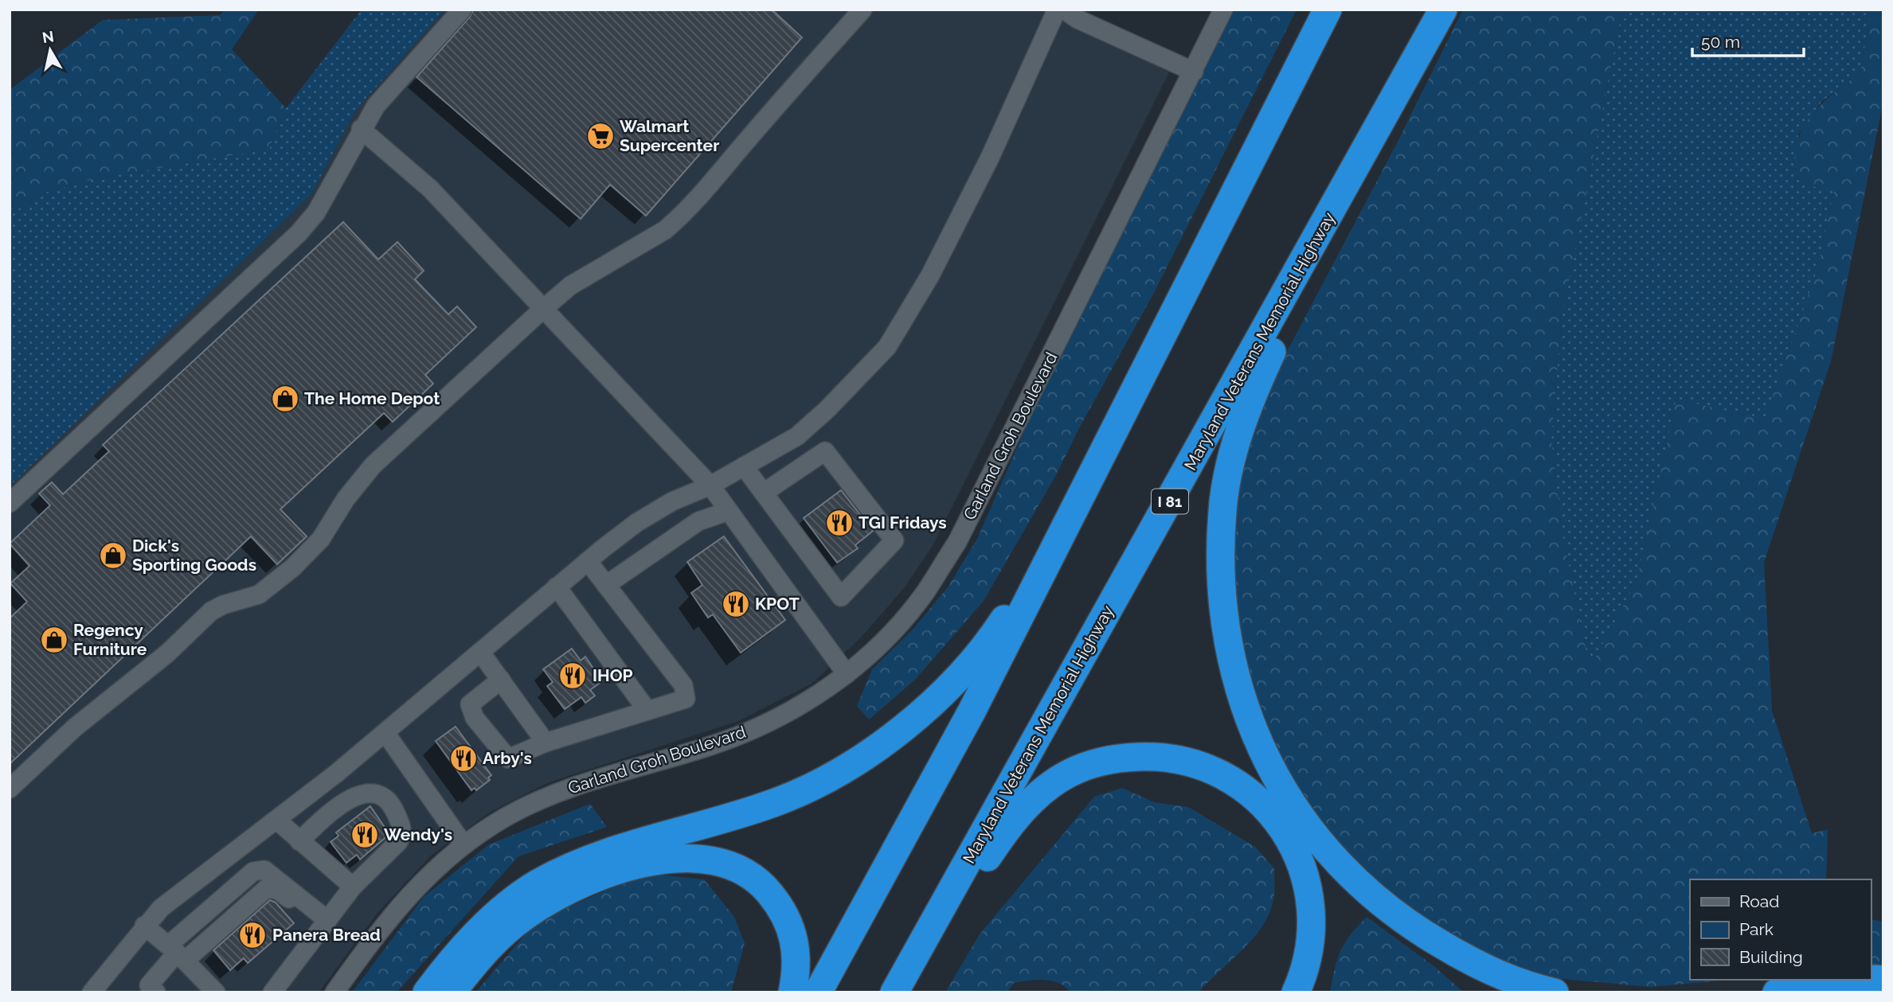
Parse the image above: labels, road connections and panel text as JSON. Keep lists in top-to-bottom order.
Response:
{
  "streets": {
    "highway": ["Maryland Veterans Memorial Highway", "I 81"],
    "street": ["Garland Groh Boulevard"]
  },
  "places": {
    "supermarket": ["Walmart Supercenter"],
    "shop": ["The Home Depot", "Dick's Sporting Goods", "Regency Furniture"],
    "restaurant": [
      "TGI Fridays",
      "KPOT",
      "IHOP",
      "Arby's",
      "Wendy's",
      "Panera Bread"
    ]
  },
  "legend": ["Road", "Park", "Building"],
  "scale_bar": "50 m",
  "north": "top"
}
